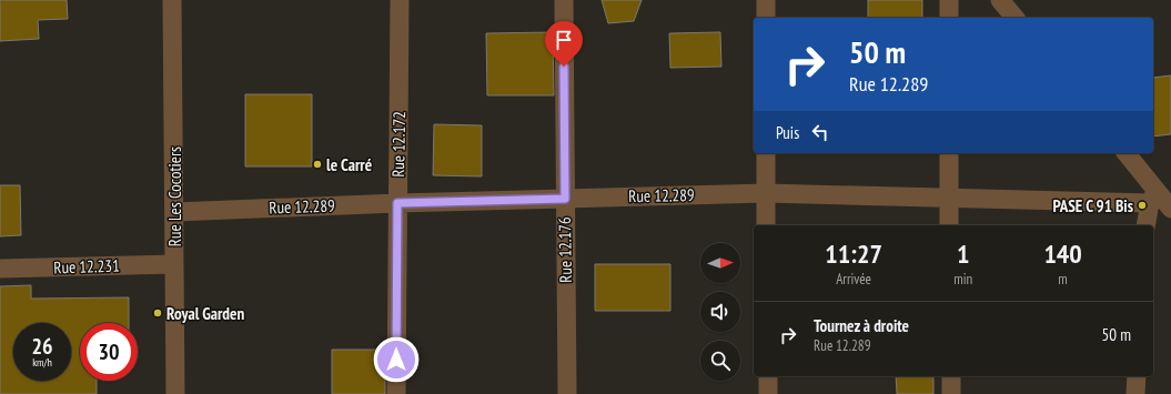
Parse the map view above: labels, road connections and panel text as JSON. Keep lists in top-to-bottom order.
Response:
{
  "streets": {
    "street": [
      "Rue 12.172",
      "Rue 12.289",
      "Rue Les Cocotiers",
      "Rue 12.176",
      "Rue 12.231"
    ]
  },
  "crossings": [
    ["Rue 12.172", "Rue 12.289"],
    ["Rue 12.289", "Rue Les Cocotiers"],
    ["Rue 12.289", "Rue 12.176"],
    ["Rue Les Cocotiers", "Rue 12.231"]
  ],
  "places": ["le Carré", "PASE C 91 Bis", "Royal Garden"],
  "north": "right",
  "page": {
    "turn": ["50 m", "Rue 12.289"],
    "then": "Puis",
    "eta": [
      "11:27",
      "Arrivée",
      "1",
      "min",
      "140",
      "m"
    ],
    "list": [
      {
        "name": "Tournez à droite",
        "note": "Rue 12.289",
        "value": "50 m"
      }
    ],
    "speed": "26 km/h",
    "limit": "30"
  }
}
